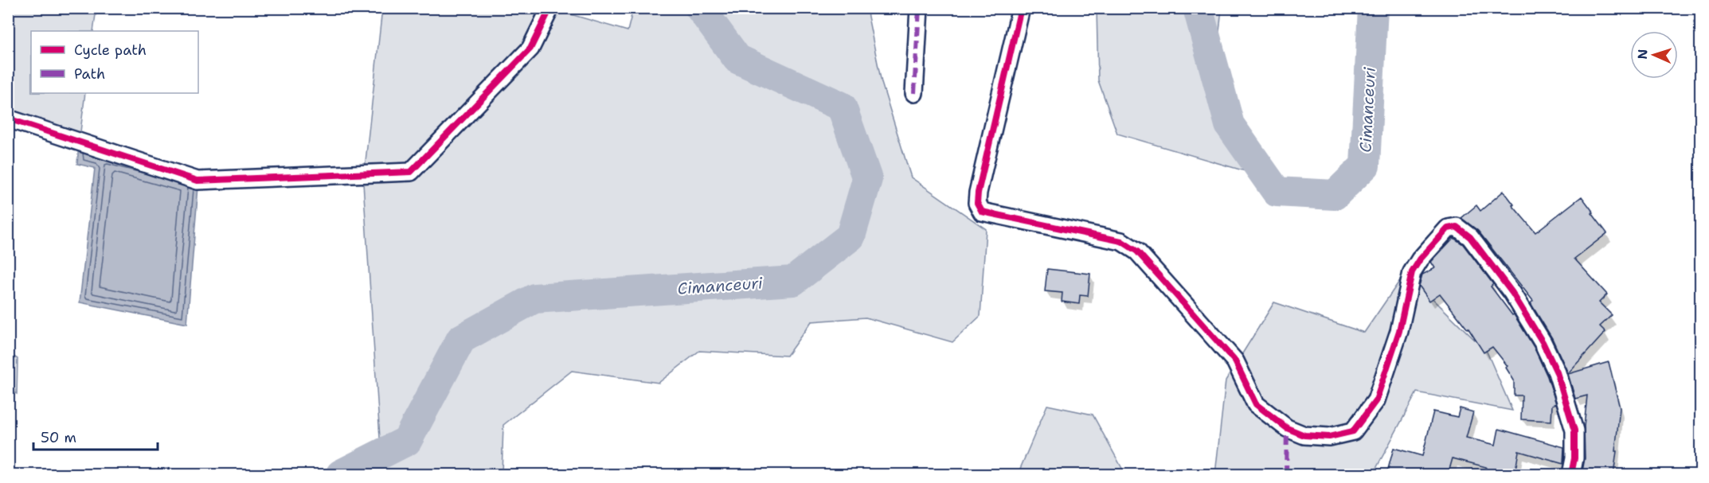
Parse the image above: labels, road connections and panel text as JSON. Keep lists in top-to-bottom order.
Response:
{
  "water": ["Cimanceuri"],
  "legend": ["Cycle path", "Path"],
  "scale_bar": "50 m",
  "north": "left"
}
